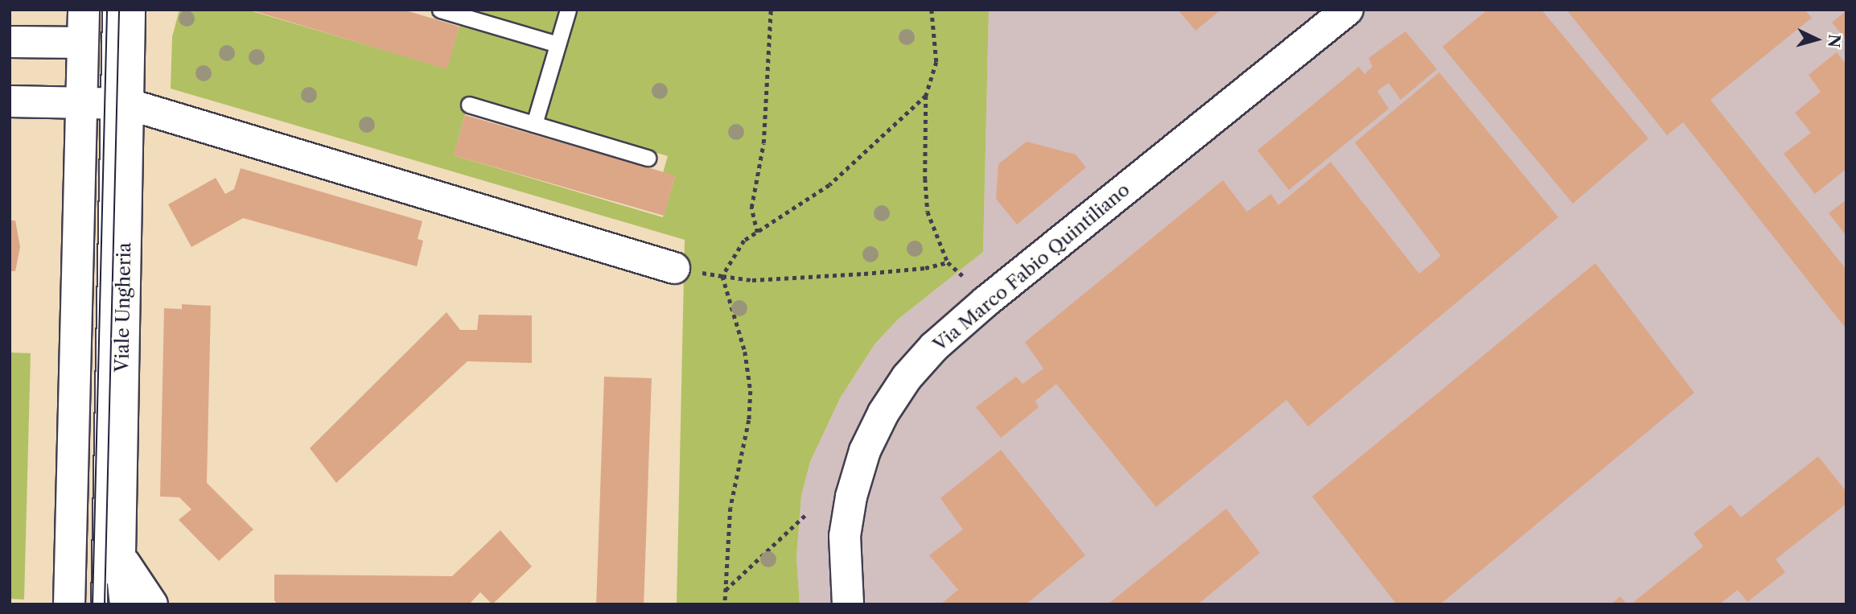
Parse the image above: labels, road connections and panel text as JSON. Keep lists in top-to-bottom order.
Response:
{
  "streets": {
    "street": ["Via Marco Fabio Quintiliano", "Viale Ungheria"]
  },
  "north": "right"
}
